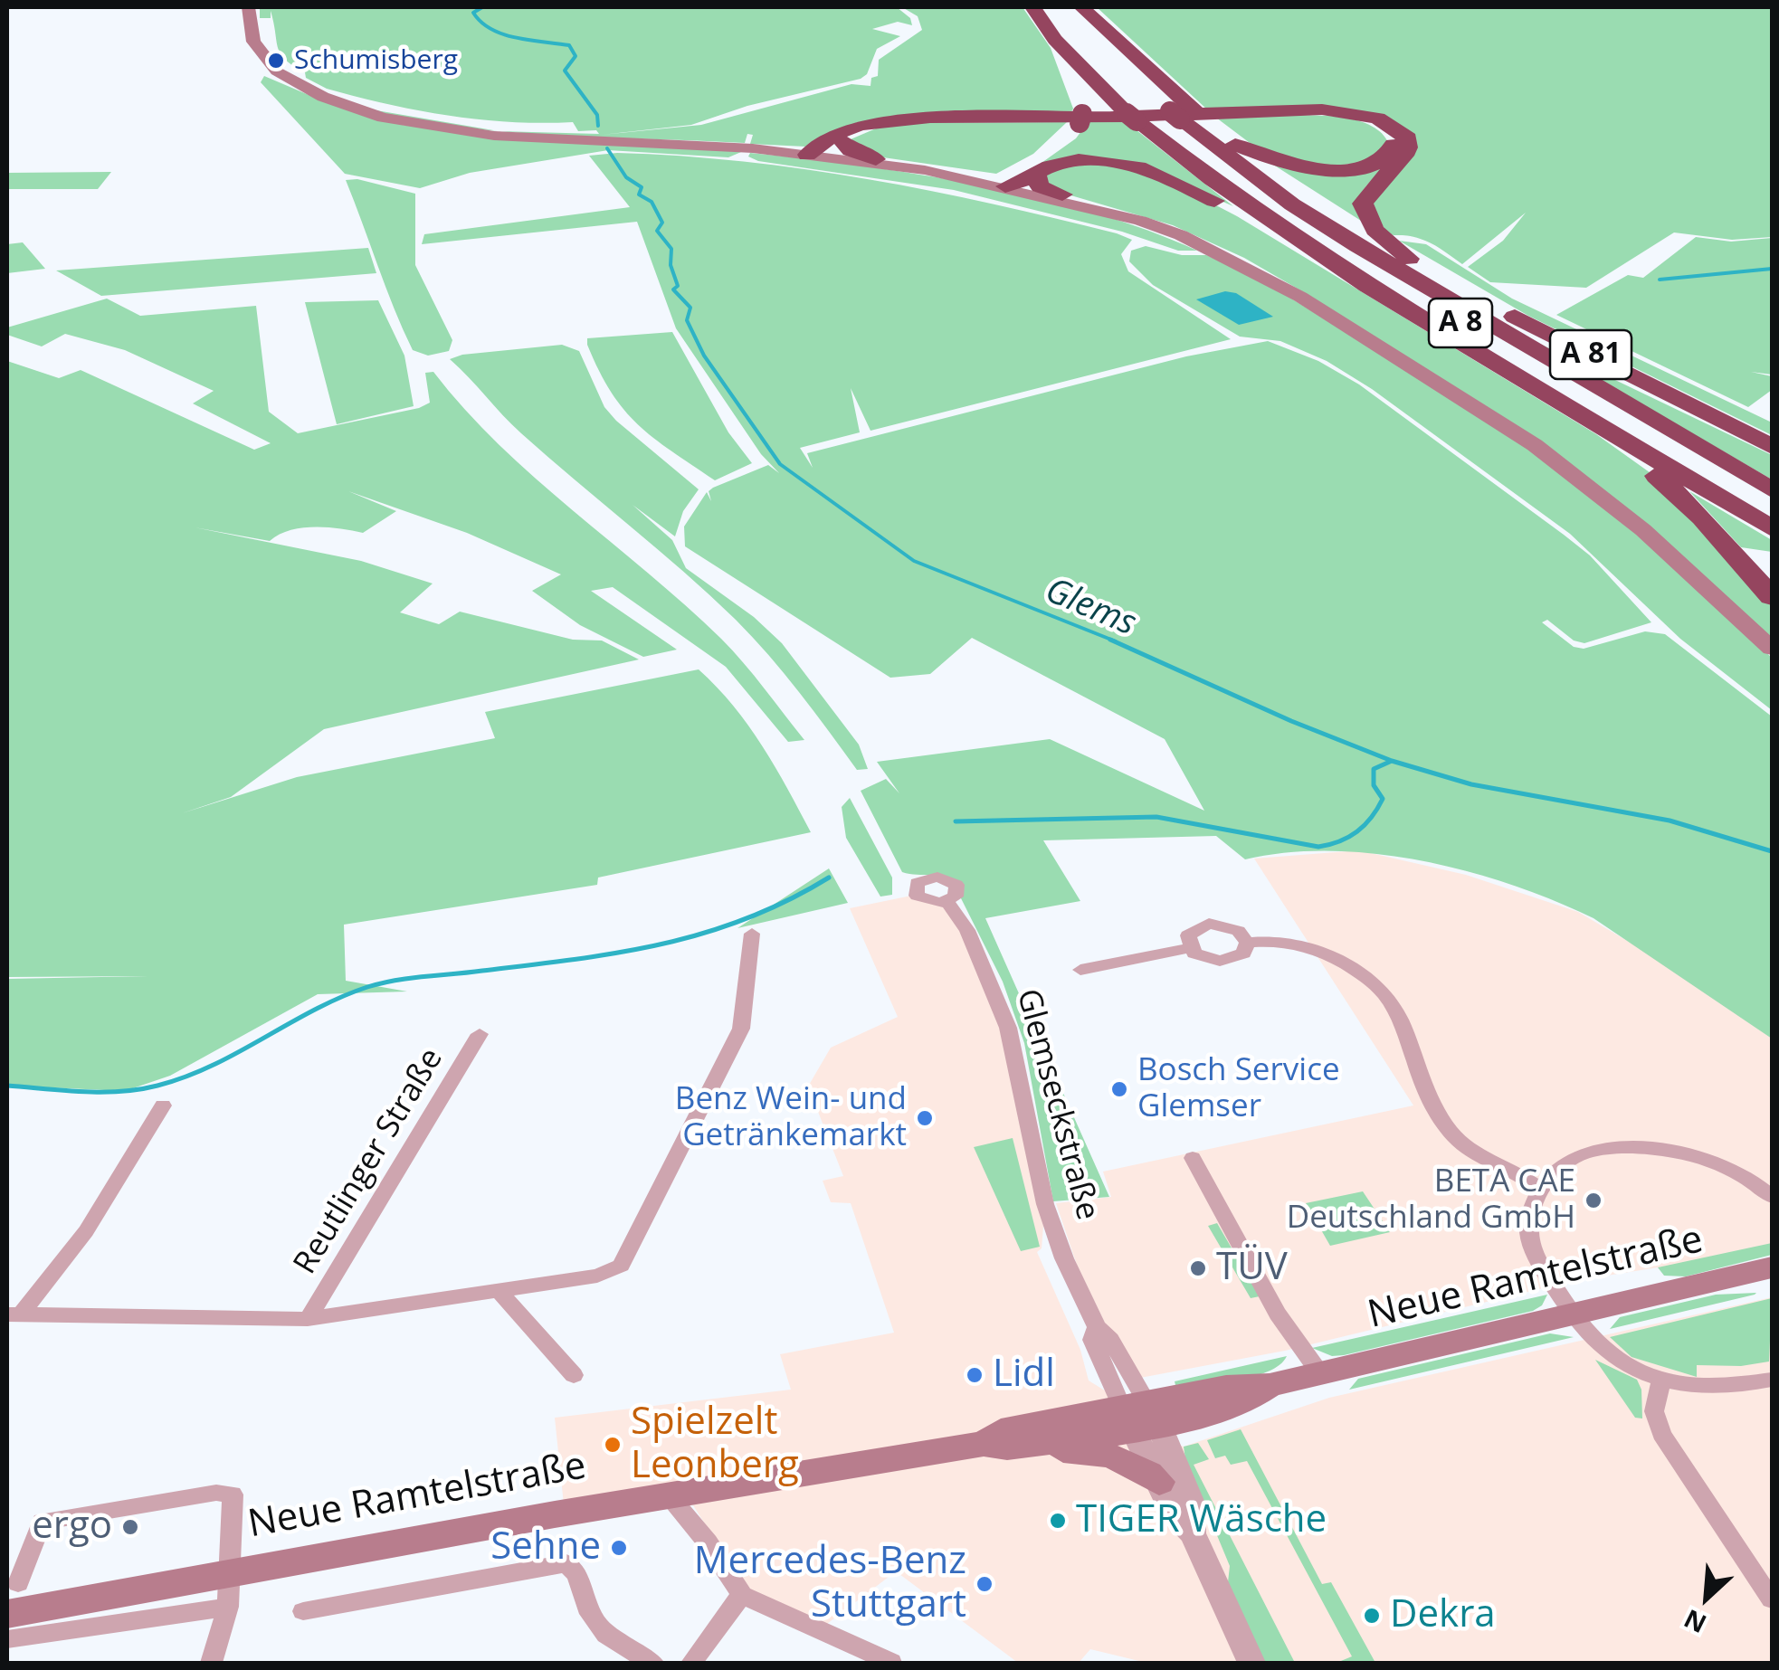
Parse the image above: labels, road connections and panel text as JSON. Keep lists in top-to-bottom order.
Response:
{
  "streets": {
    "highway": ["A 8", "A 81"],
    "main road": ["Neue Ramtelstraße"],
    "street": ["Glemseckstraße", "Reutlinger Straße"]
  },
  "crossings": [
    ["A 8", "A 81"],
    ["Glemseckstraße", "Neue Ramtelstraße"]
  ],
  "water": ["Glems"],
  "places": [
    "Schumisberg",
    "Bosch Service Glemser",
    "Benz Wein- und Getränkemarkt",
    "BETA CAE Deutschland GmbH",
    "TÜV",
    "Lidl",
    "Spielzelt Leonberg",
    "TIGER Wäsche",
    "ergo",
    "Sehne",
    "Mercedes-Benz Stuttgart",
    "Dekra"
  ],
  "north": "bottom left"
}
